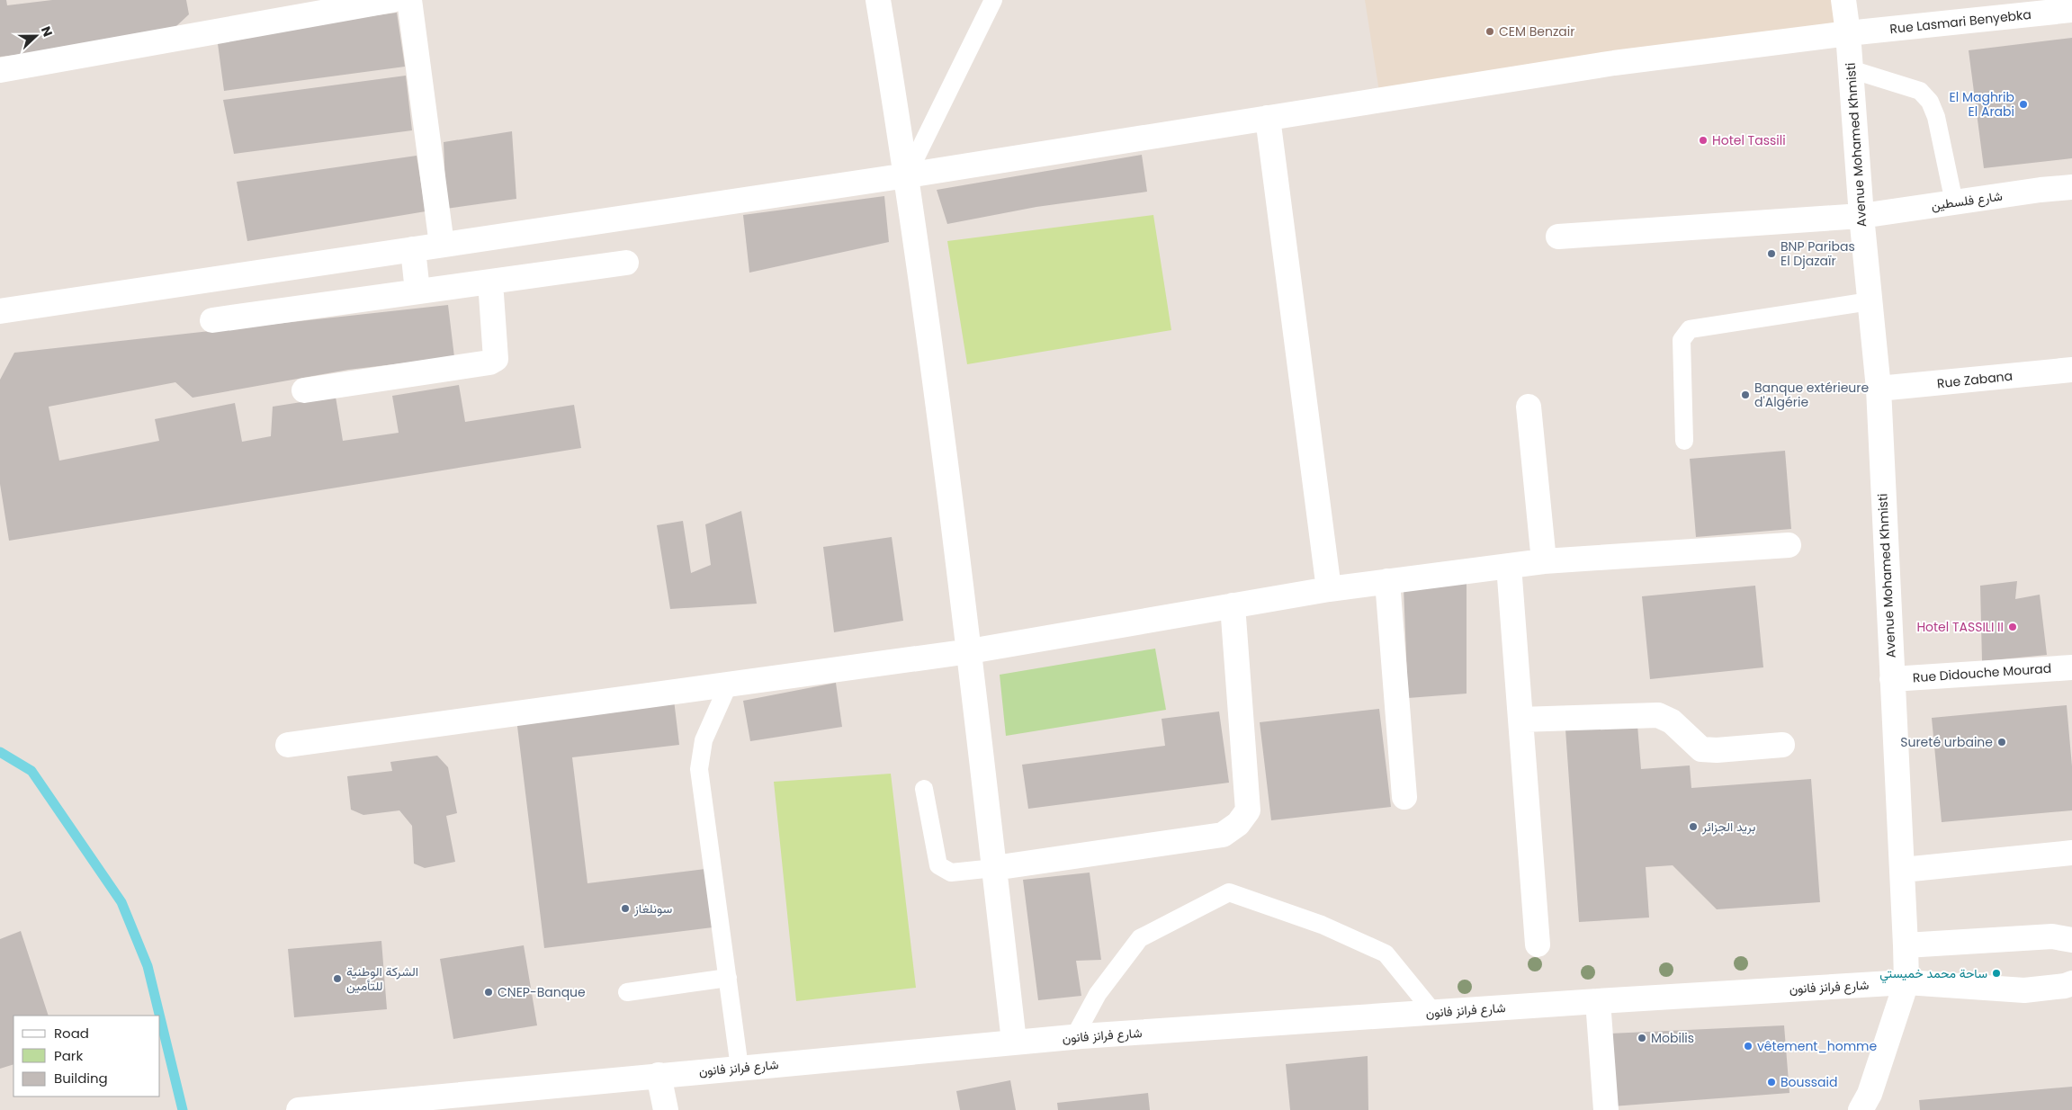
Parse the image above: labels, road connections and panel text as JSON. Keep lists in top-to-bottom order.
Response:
{
  "streets": {
    "street": [
      "Rue Lasmari Benyebka",
      "Avenue Mohamed Khmisti",
      "شارع فلسطين",
      "Rue Zabana",
      "Rue Didouche Mourad",
      "شارع فرانز فانون"
    ]
  },
  "crossings": [
    ["Rue Lasmari Benyebka", "Avenue Mohamed Khmisti"],
    ["Avenue Mohamed Khmisti", "شارع فلسطين"],
    ["Avenue Mohamed Khmisti", "Rue Zabana"],
    ["Avenue Mohamed Khmisti", "Rue Didouche Mourad"],
    ["Avenue Mohamed Khmisti", "شارع فرانز فانون"]
  ],
  "places": [
    "CEM Benzair",
    "El Maghrib El Arabi",
    "Hotel Tassili",
    "BNP Paribas El Djazaïr",
    "Banque extérieure d'Algérie",
    "Hotel TASSILI II",
    "Sureté urbaine",
    "بريد الجزائر",
    "سونلغاز",
    "ساحة محمد خميستي",
    "الشركة الوطنية للتأمين",
    "CNEP-Banque",
    "Mobilis",
    "vêtement_homme",
    "Boussaid"
  ],
  "legend": ["Road", "Park", "Building"],
  "north": "right"
}
